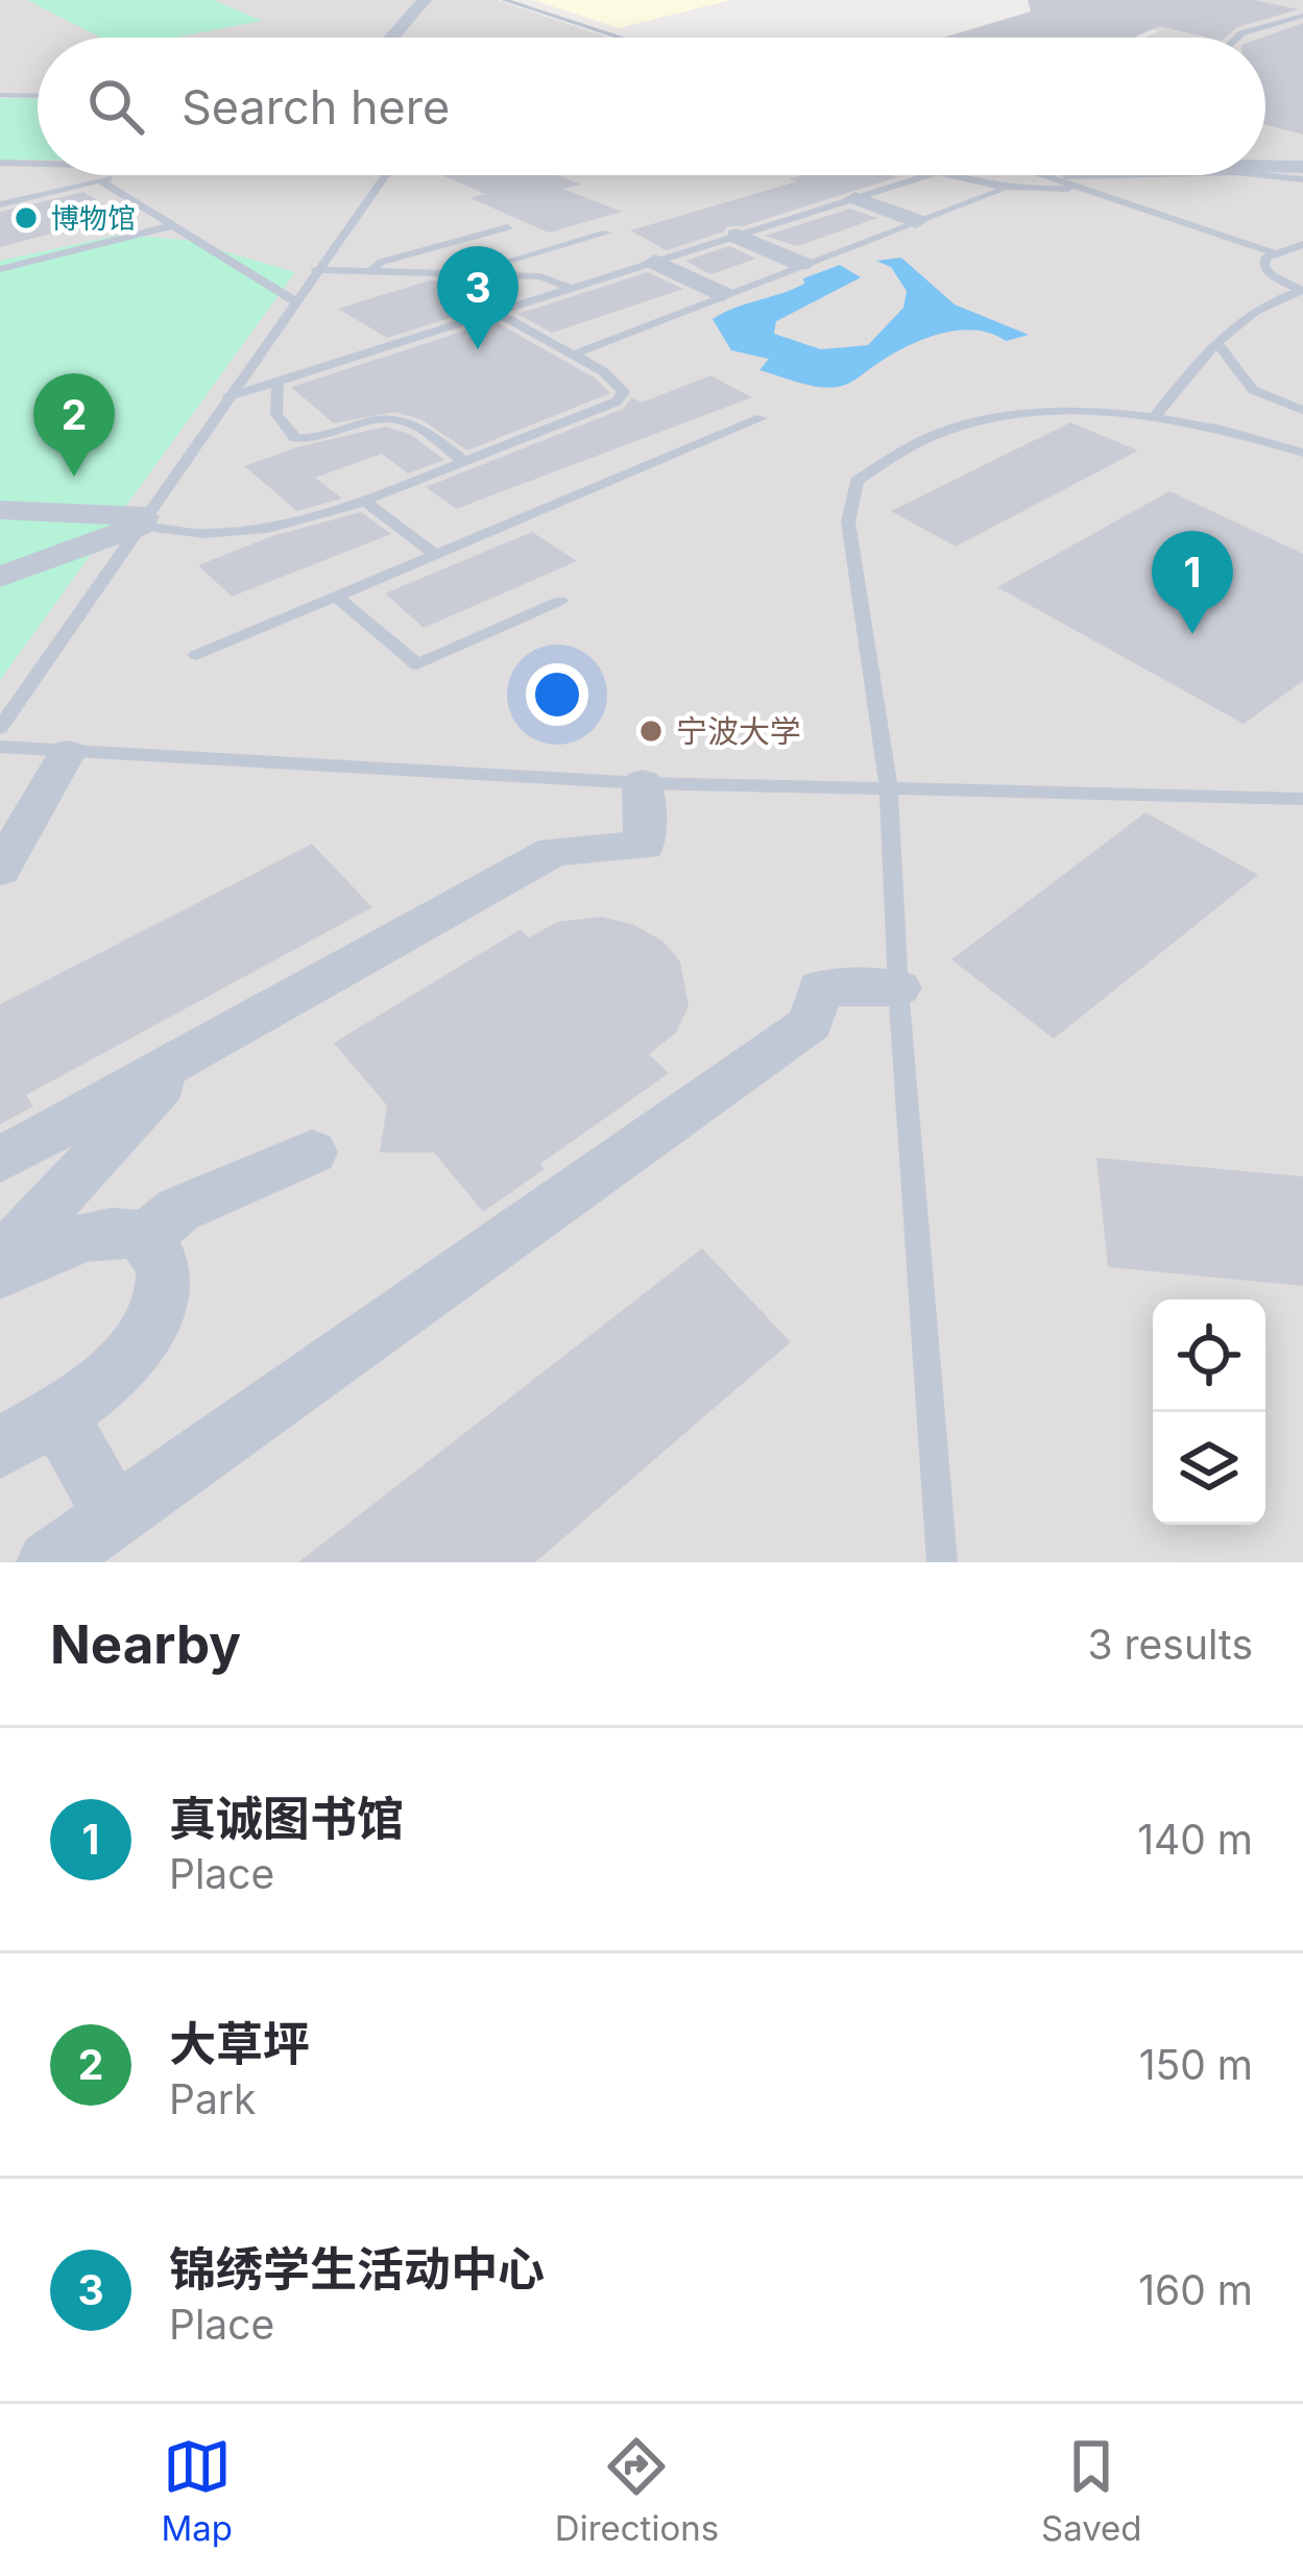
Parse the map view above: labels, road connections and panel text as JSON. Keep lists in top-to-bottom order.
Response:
{
  "places": ["博物馆", "宁波大学"],
  "page": {
    "search": "Search here",
    "pins": ["3", "2", "1"],
    "heading": ["Nearby", "3 results"],
    "list": [
      {
        "mark": "1",
        "name": "真诚图书馆",
        "note": "Place",
        "value": "140 m"
      },
      {
        "mark": "2",
        "name": "大草坪",
        "note": "Park",
        "value": "150 m"
      },
      {
        "mark": "3",
        "name": "锦绣学生活动中心",
        "note": "Place",
        "value": "160 m"
      }
    ],
    "nav": ["Map", "Directions", "Saved"]
  }
}
